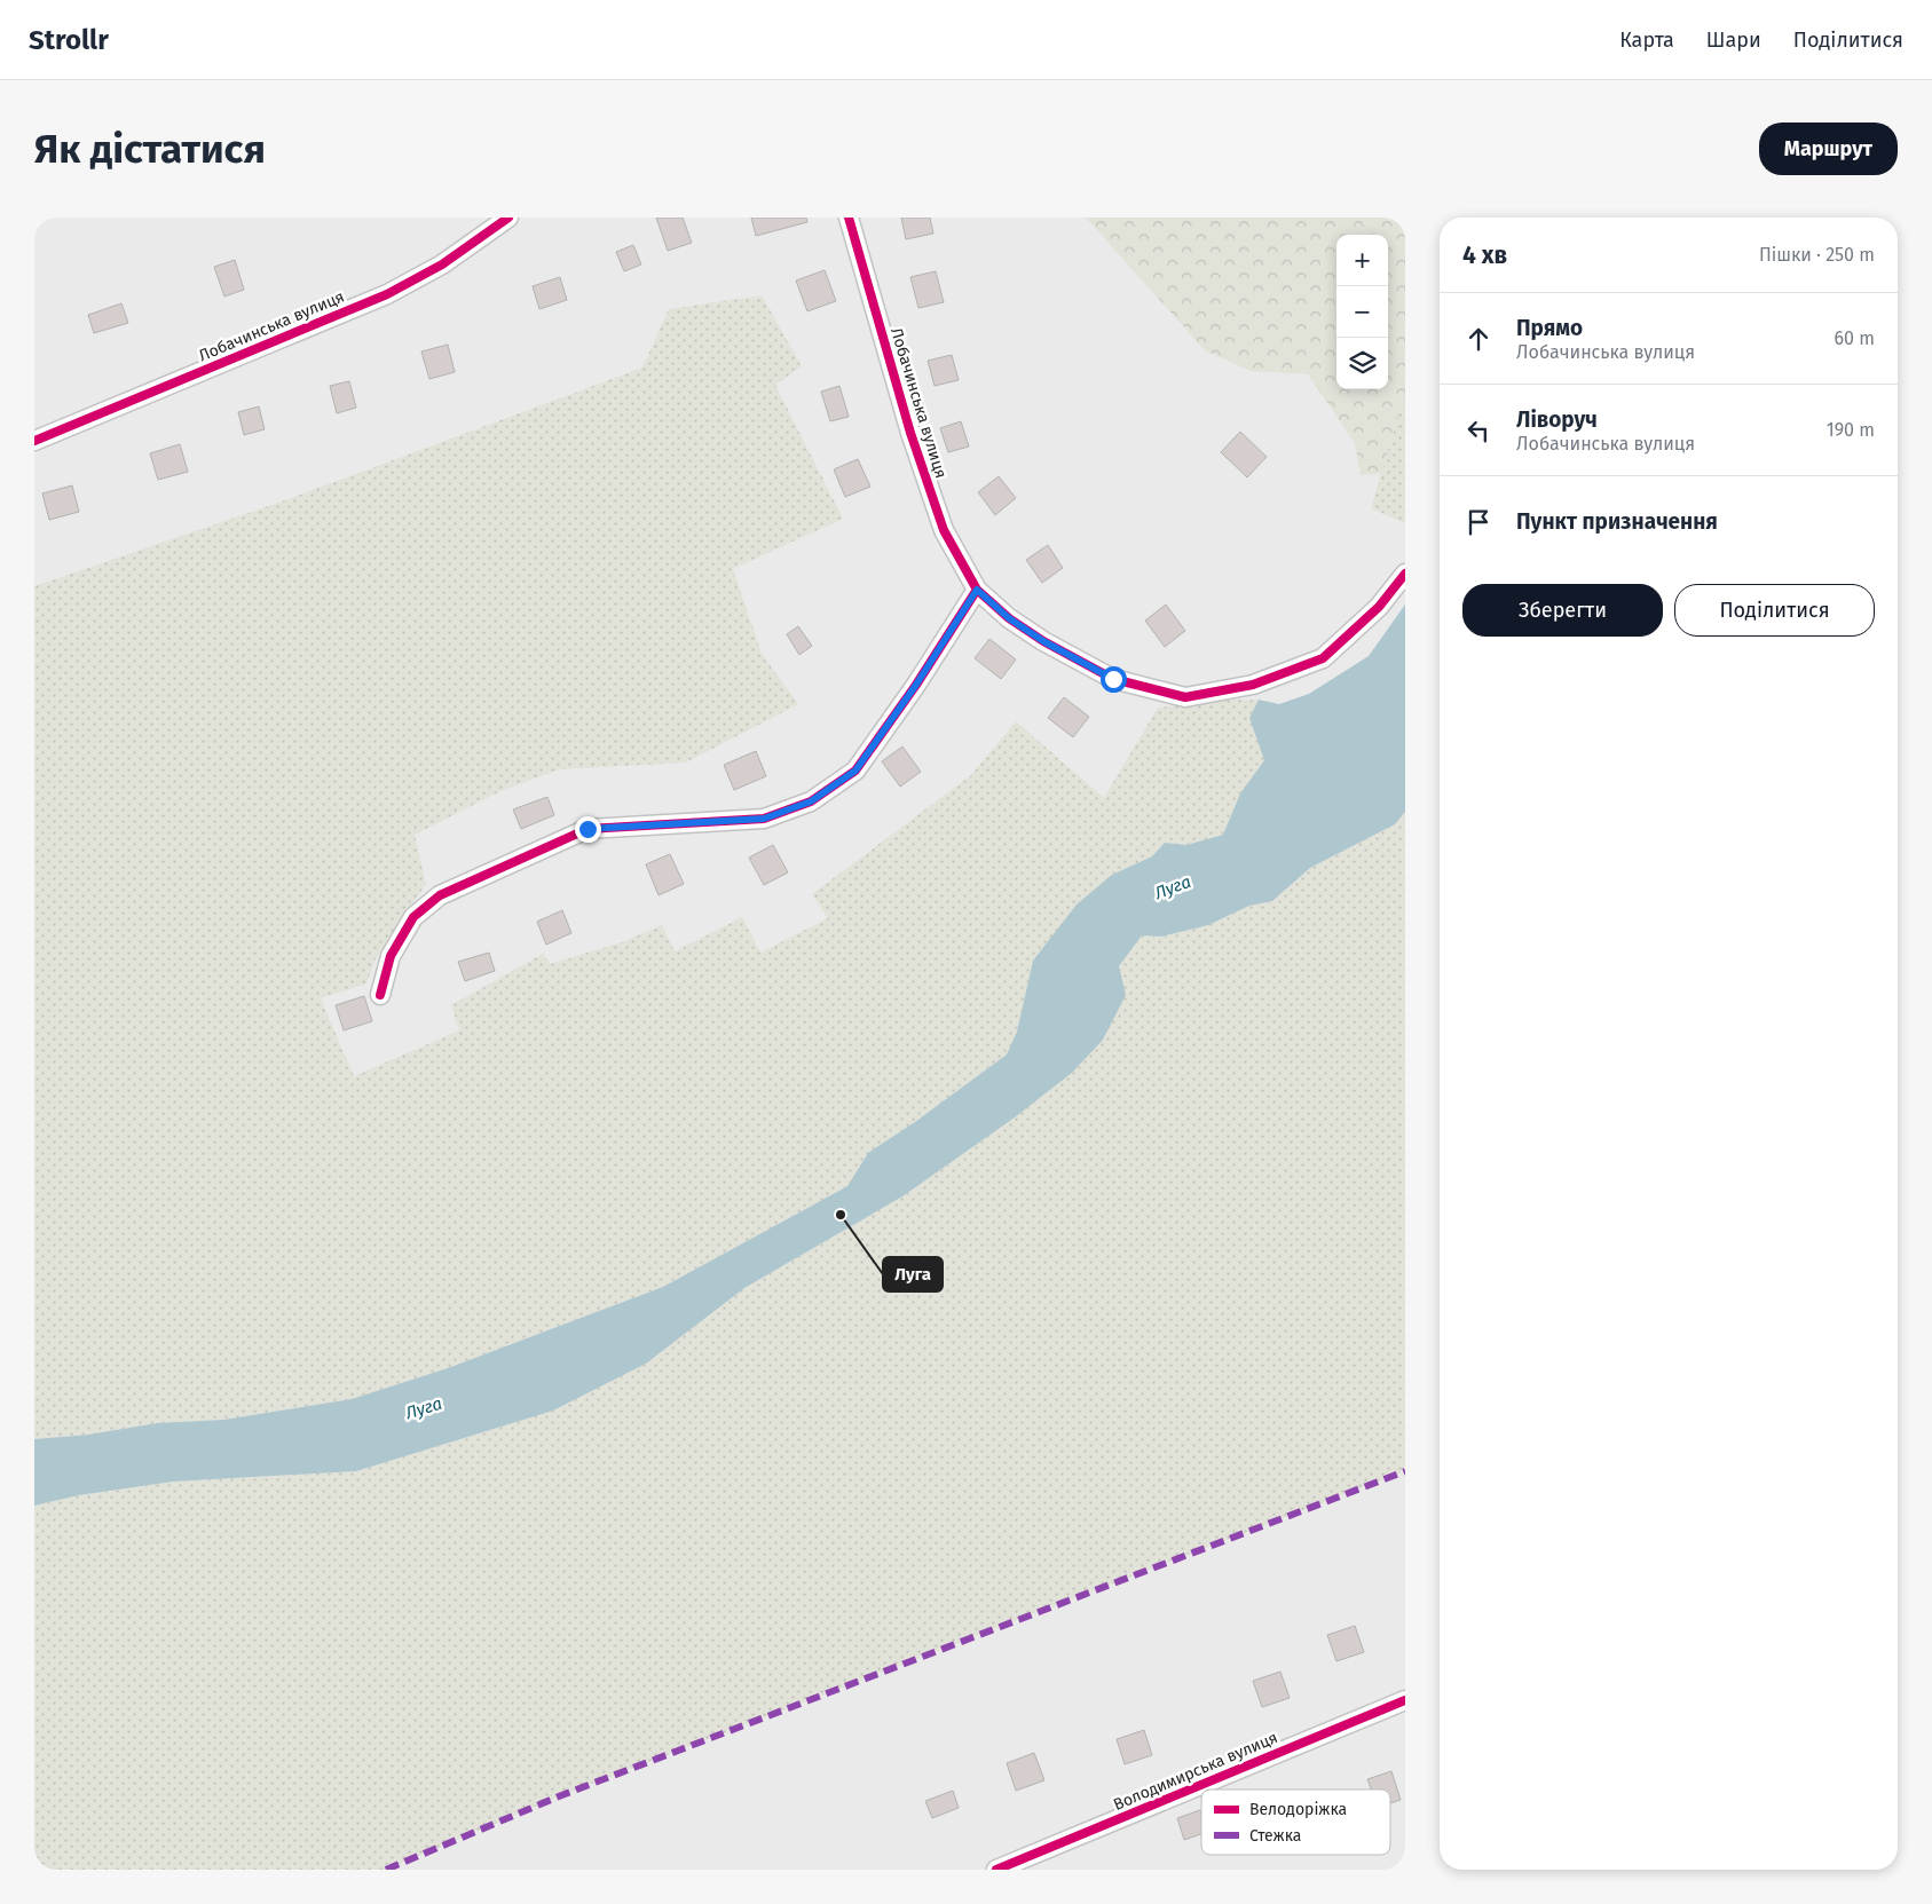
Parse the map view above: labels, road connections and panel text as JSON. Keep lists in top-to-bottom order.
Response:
{
  "streets": {
    "street": ["Лобачинська вулиця", "Володимирська вулиця"]
  },
  "water": ["Луга"],
  "places": ["Луга"],
  "legend": ["Велодоріжка", "Стежка"],
  "page": {
    "header": "Strollr",
    "nav": ["Карта", "Шари", "Поділитися"],
    "buttons": [
      "Маршрут",
      ["Зберегти", "Поділитися"]
    ],
    "title": "Як дістатися",
    "heading": ["4 хв", "Пішки · 250 m"],
    "map_buttons": ["+", "−"],
    "list": [
      ["Прямо", "Лобачинська вулиця", "60 m"],
      ["Ліворуч", "Лобачинська вулиця", "190 m"],
      "Пункт призначення"
    ]
  }
}
